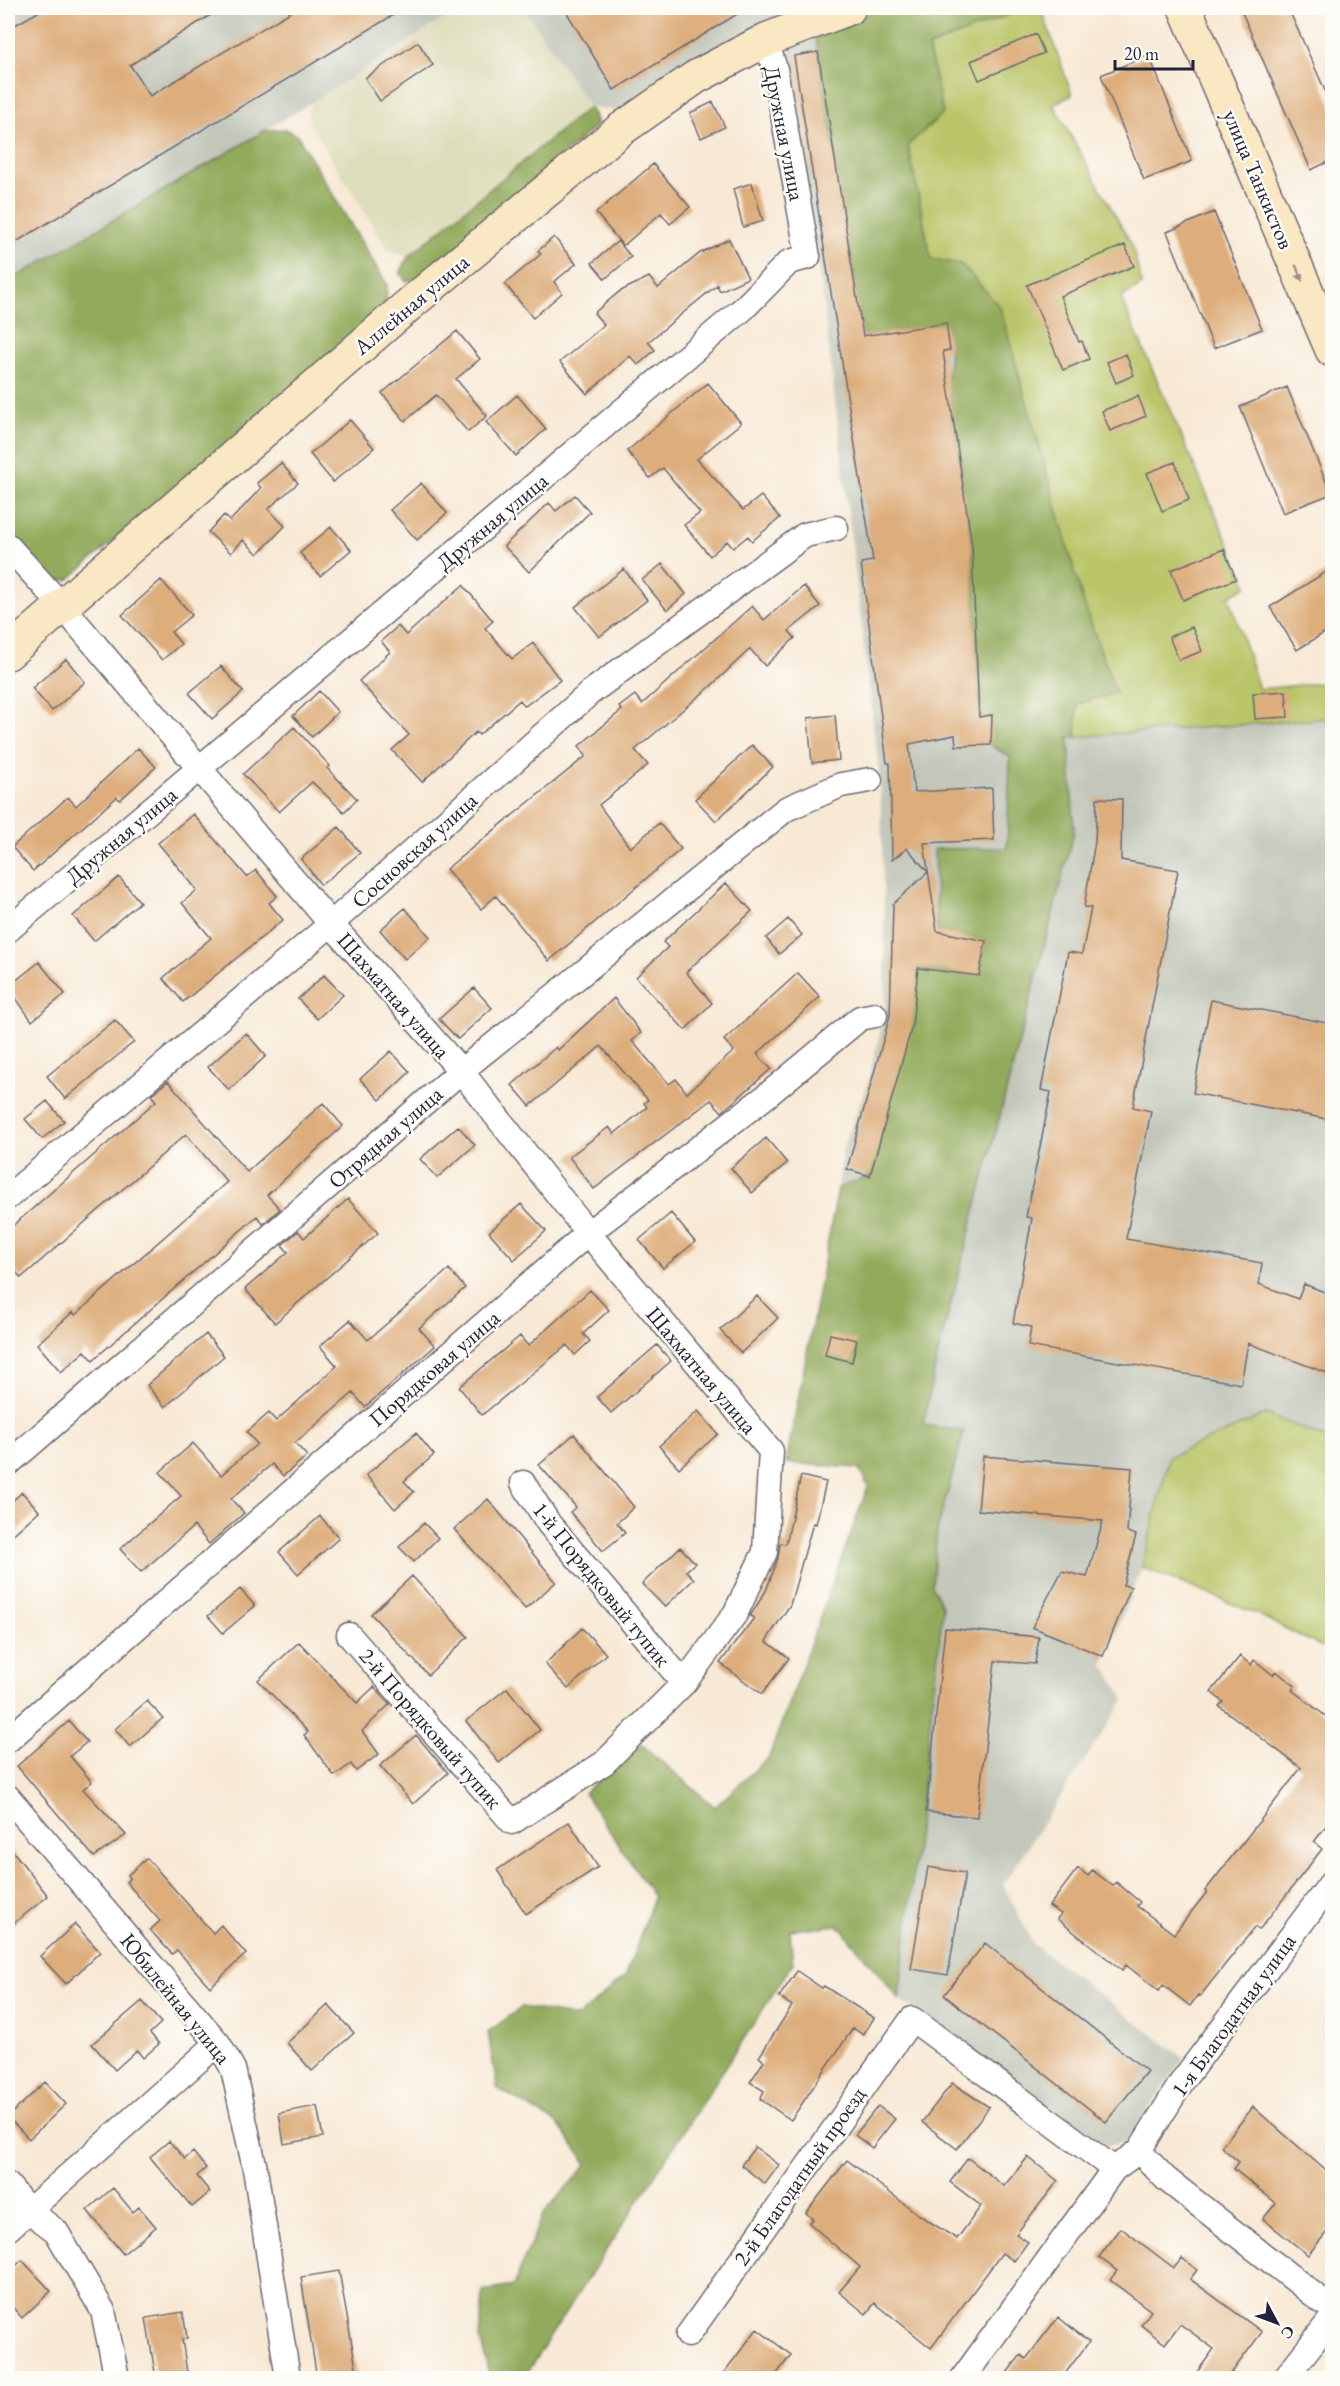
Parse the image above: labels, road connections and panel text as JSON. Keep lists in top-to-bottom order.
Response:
{
  "streets": {
    "street": [
      "Дружная улица",
      "улица Танкистов",
      "Аллейная улица",
      "Сосновская улица",
      "Шахматная улица",
      "Отрядная улица",
      "Порядковая улица",
      "1-й Порядковый тупик",
      "2-й Порядковый тупик",
      "Юбилейная улица",
      "1-я Благодатная улица",
      "2-й Благодатный проезд"
    ]
  },
  "crossings": [
    ["Дружная улица", "Аллейная улица"],
    ["Дружная улица", "Шахматная улица"],
    ["Аллейная улица", "Шахматная улица"],
    ["Сосновская улица", "Шахматная улица"],
    ["Шахматная улица", "Отрядная улица"],
    ["Шахматная улица", "Порядковая улица"],
    ["Шахматная улица", "1-й Порядковый тупик"],
    ["Шахматная улица", "2-й Порядковый тупик"],
    ["1-й Порядковый тупик", "2-й Порядковый тупик"]
  ],
  "one_way": ["улица Танкистов"],
  "scale_bar": "20 m",
  "north": "bottom right"
}
